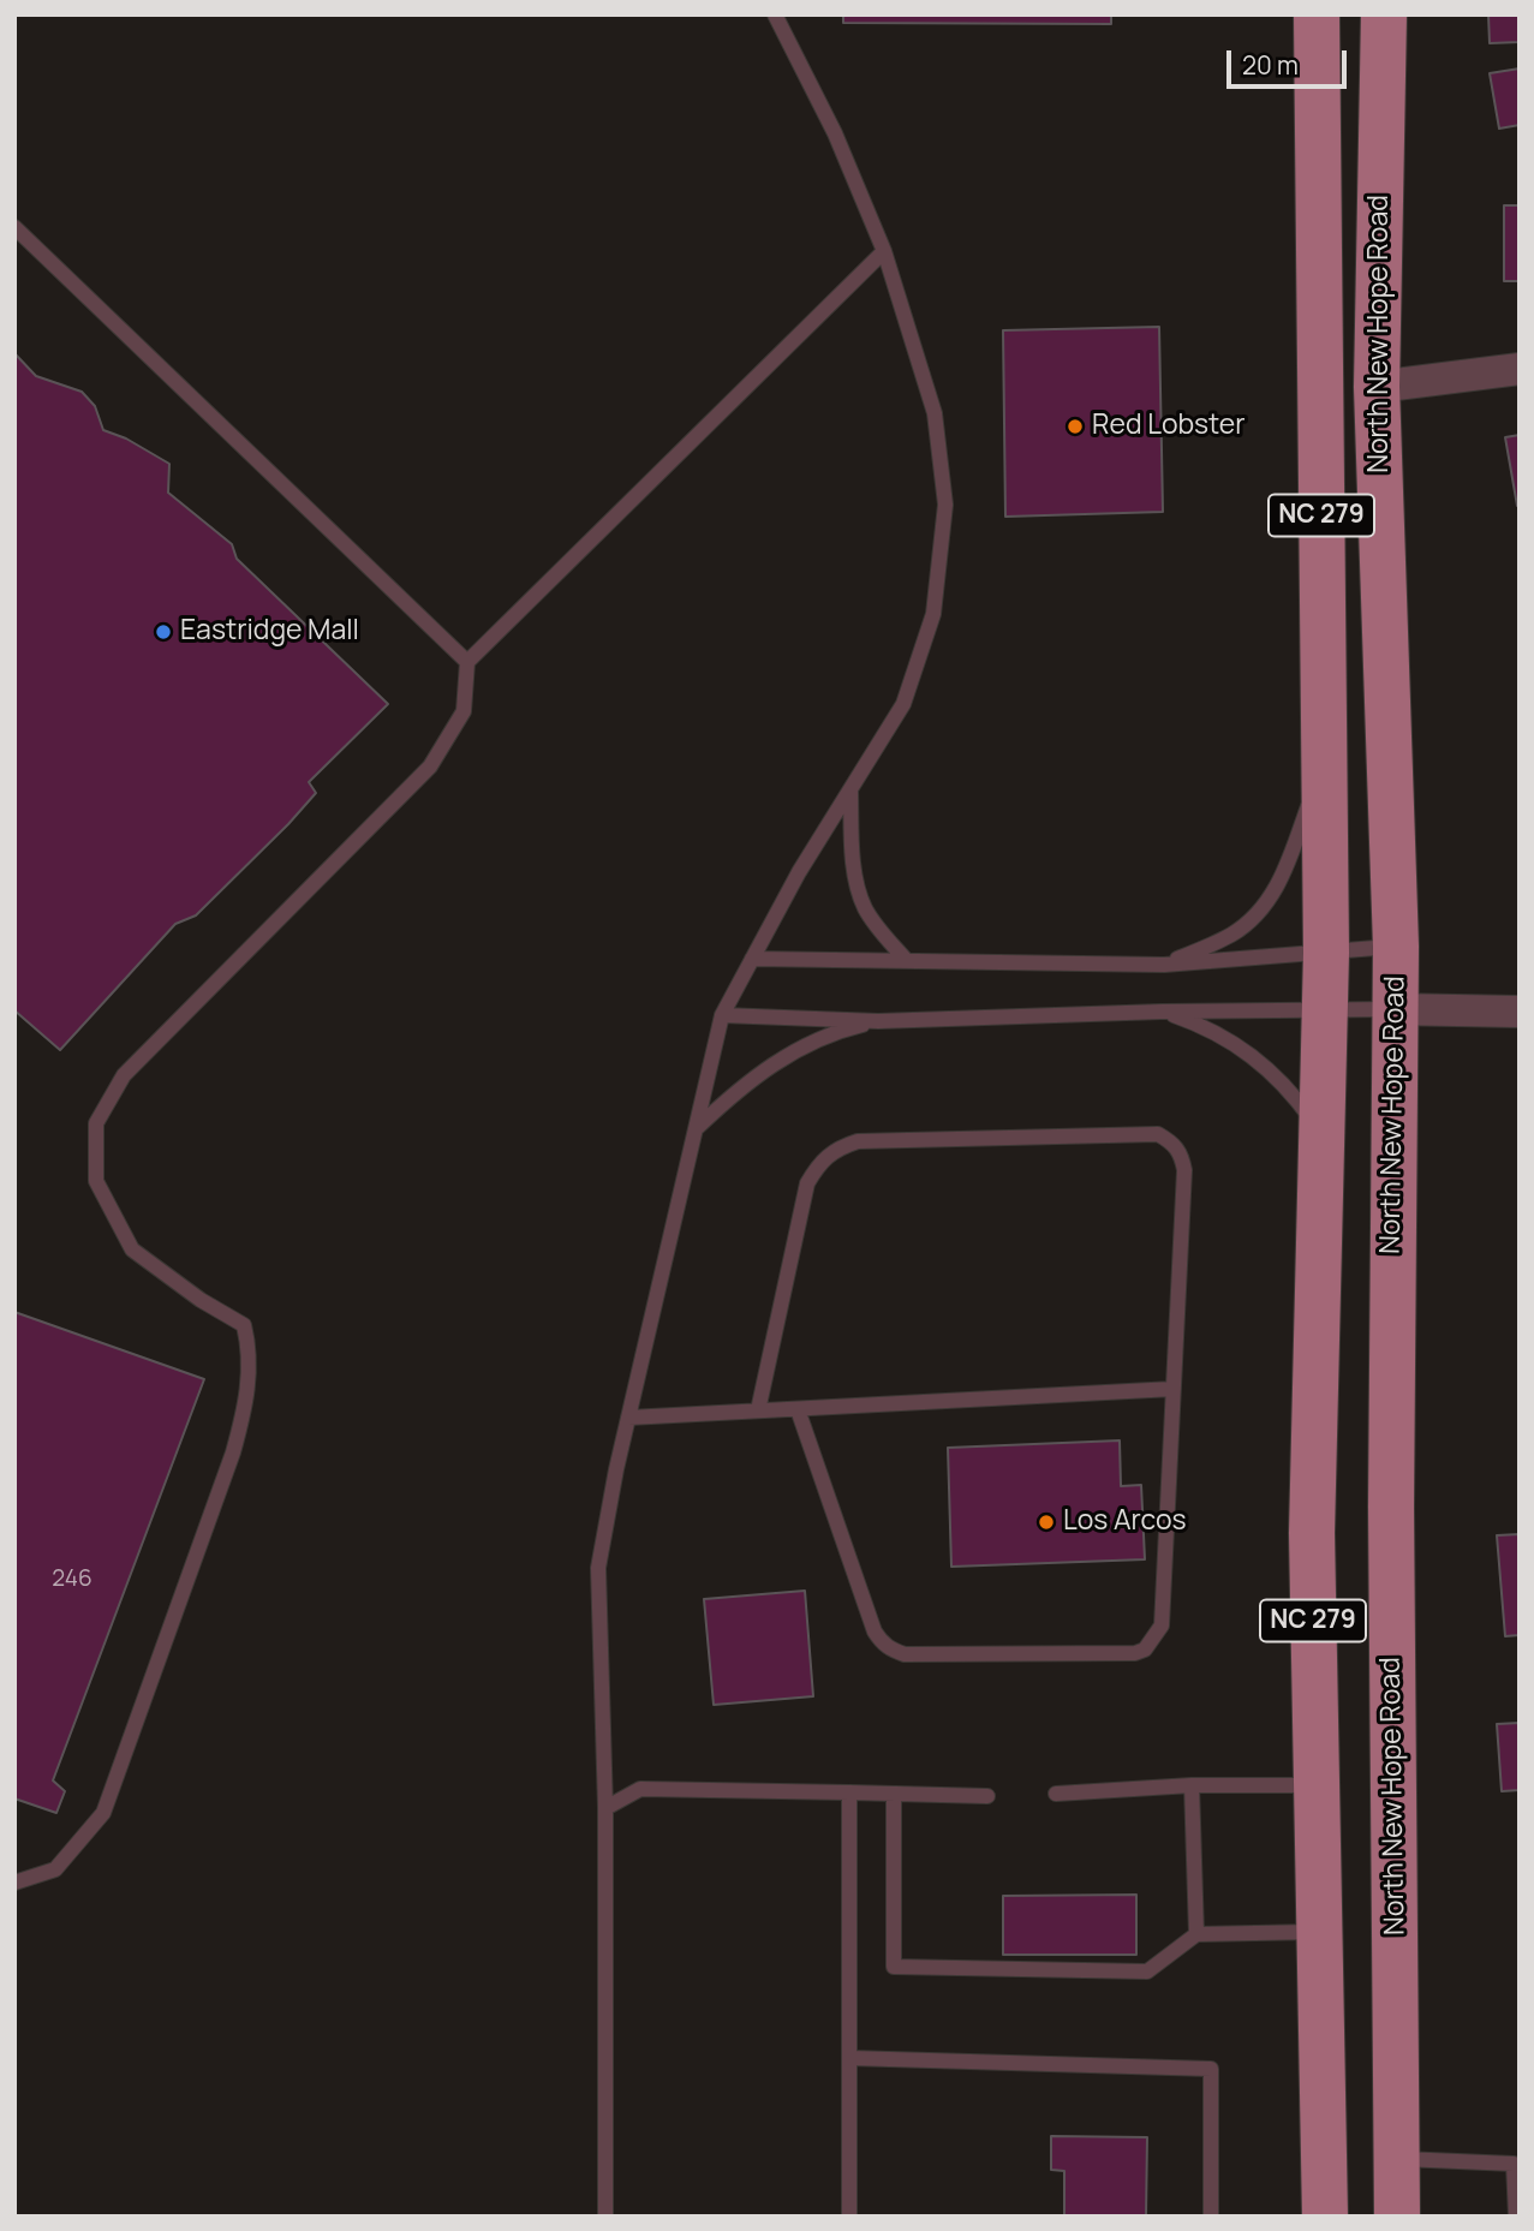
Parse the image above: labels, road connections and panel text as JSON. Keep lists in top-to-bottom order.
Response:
{
  "streets": {
    "main road": ["North New Hope Road", "NC 279"]
  },
  "places": ["Red Lobster", "Eastridge Mall", "Los Arcos"],
  "house_numbers": ["246"],
  "scale_bar": "20 m"
}
